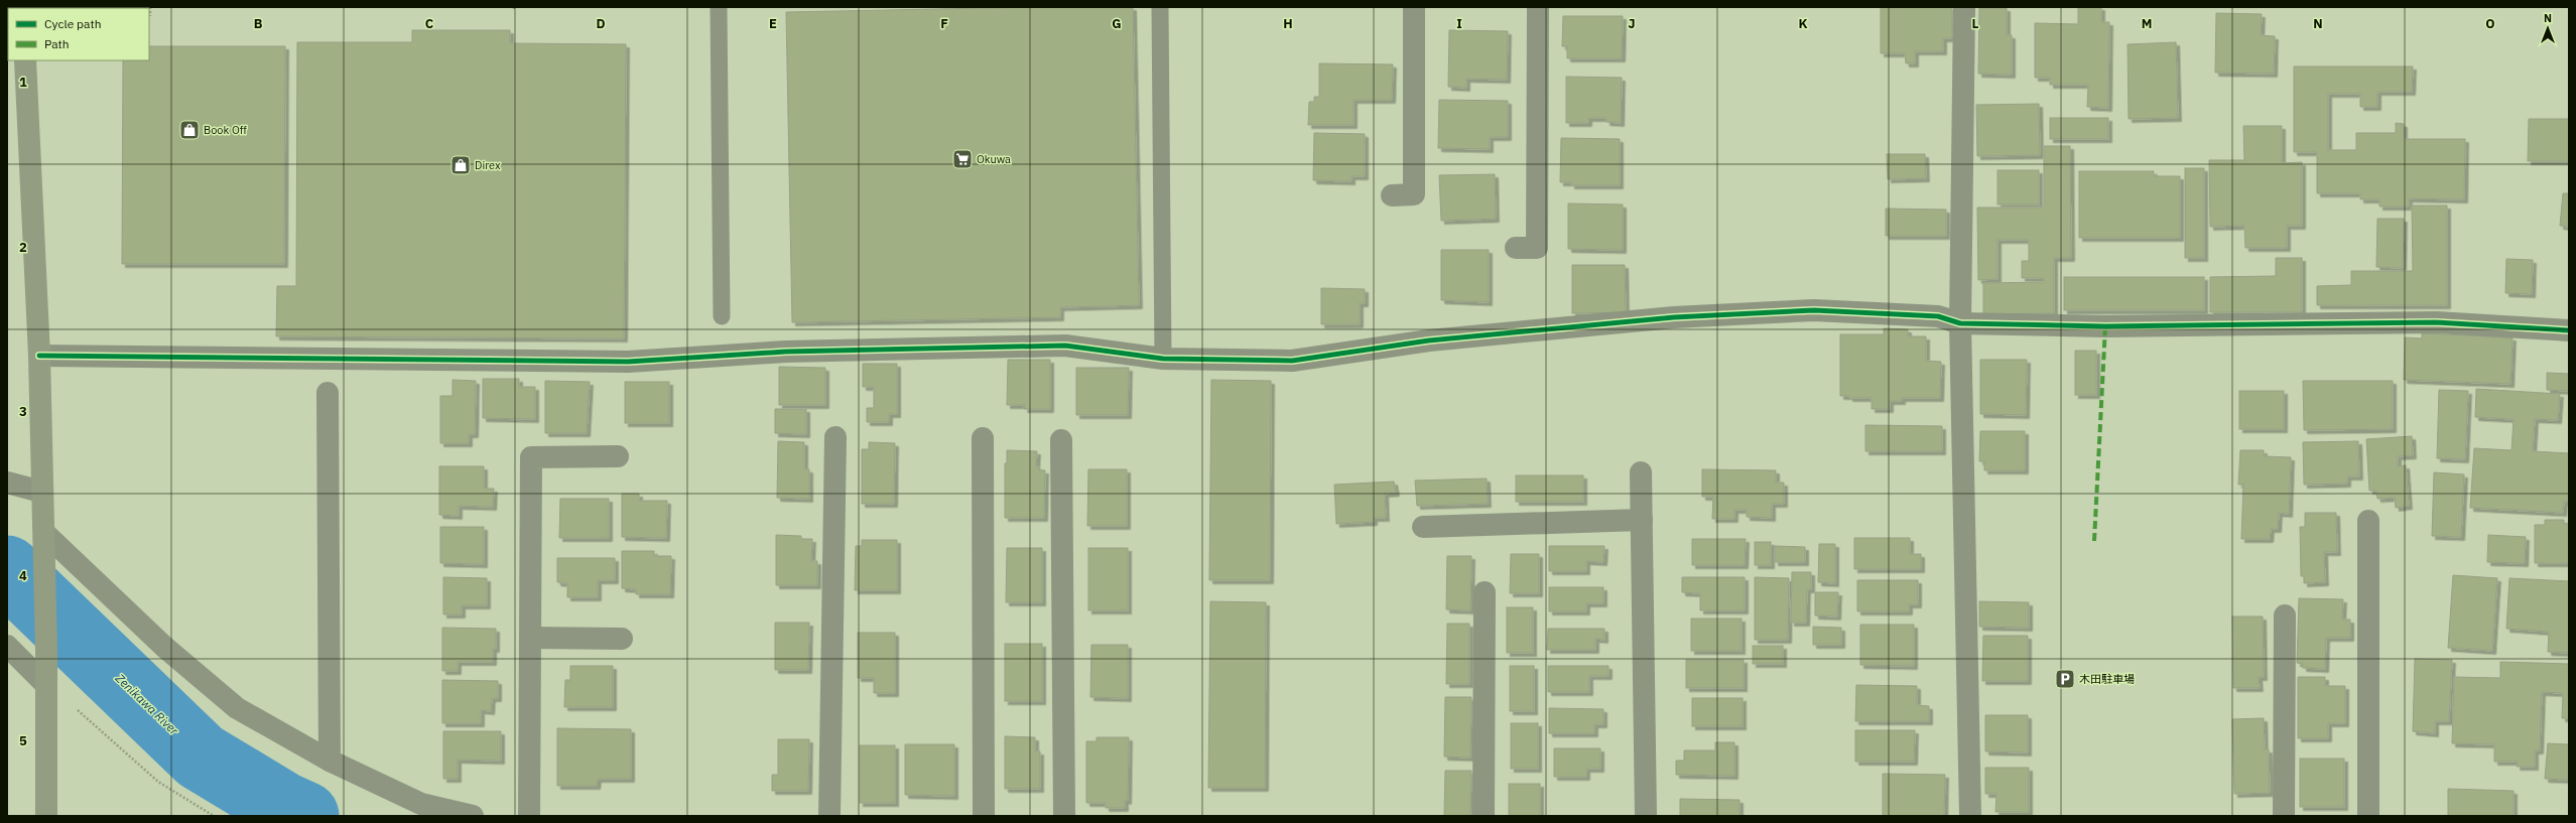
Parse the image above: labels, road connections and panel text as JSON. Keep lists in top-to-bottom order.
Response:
{
  "water": ["Zenikawa River"],
  "places": {
    "shop": ["Book Off", "Direx"],
    "supermarket": ["Okuwa"],
    "parking": ["木田駐車場"]
  },
  "legend": ["Cycle path", "Path"],
  "north": "top",
  "grid": {
    "columns": [
      "B",
      "C",
      "D",
      "E",
      "F",
      "G",
      "H",
      "I",
      "J",
      "K",
      "L",
      "M",
      "N",
      "O"
    ],
    "rows": [
      "1",
      "2",
      "3",
      "4",
      "5"
    ]
  }
}
